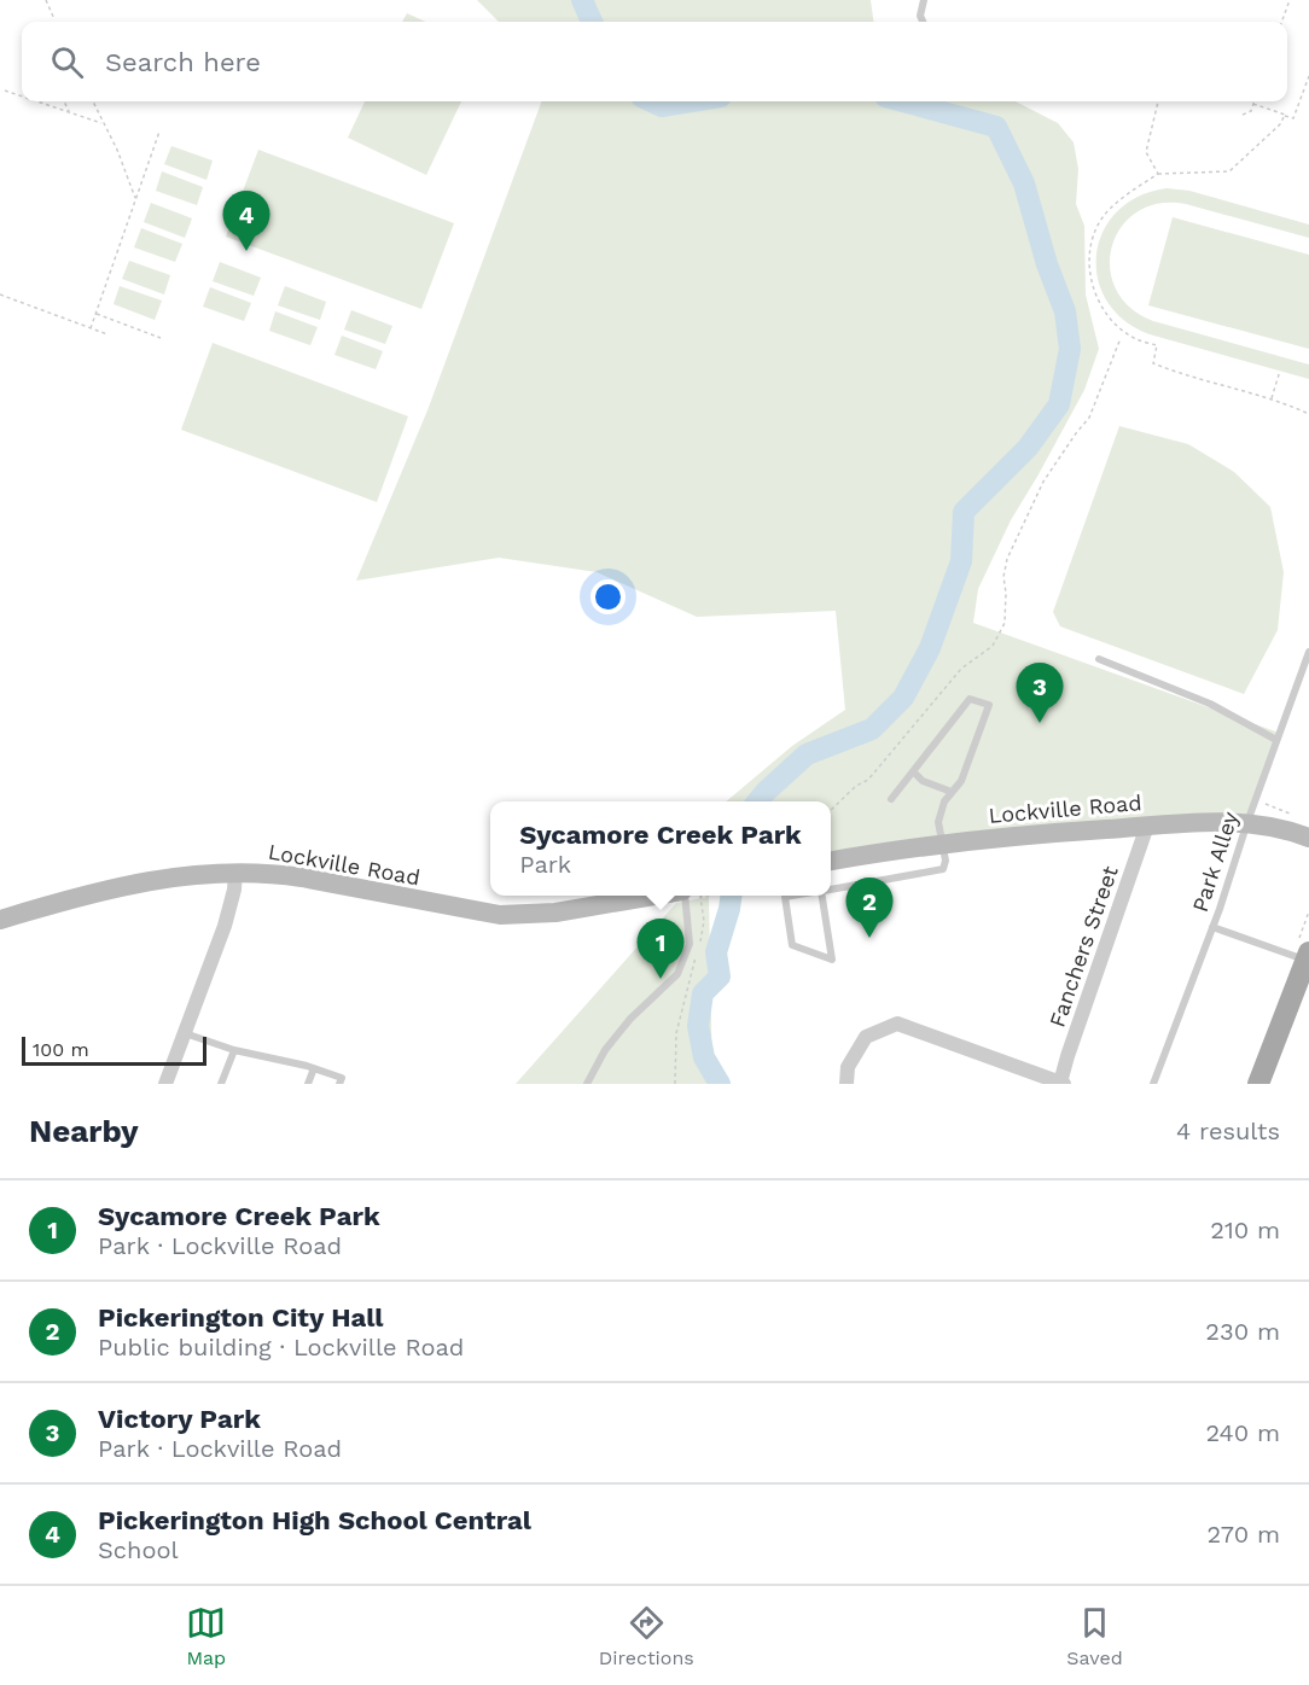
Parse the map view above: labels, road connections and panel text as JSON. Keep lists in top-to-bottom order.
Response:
{
  "streets": {
    "main road": ["Lockville Road"],
    "street": ["Fanchers Street"],
    "lane": ["Park Alley"]
  },
  "crossings": [
    ["Lockville Road", "Park Alley"],
    ["Lockville Road", "Fanchers Street"]
  ],
  "scale_bar": "100 m",
  "page": {
    "search": "Search here",
    "pins": [
      "4",
      "3",
      "2",
      "1"
    ],
    "popup": ["Sycamore Creek Park", "Park"],
    "scale": "100 m",
    "heading": ["Nearby", "4 results"],
    "list": [
      {
        "mark": "1",
        "name": "Sycamore Creek Park",
        "note": "Park · Lockville Road",
        "value": "210 m"
      },
      {
        "mark": "2",
        "name": "Pickerington City Hall",
        "note": "Public building · Lockville Road",
        "value": "230 m"
      },
      {
        "mark": "3",
        "name": "Victory Park",
        "note": "Park · Lockville Road",
        "value": "240 m"
      },
      {
        "mark": "4",
        "name": "Pickerington High School Central",
        "note": "School",
        "value": "270 m"
      }
    ],
    "nav": ["Map", "Directions", "Saved"]
  }
}
